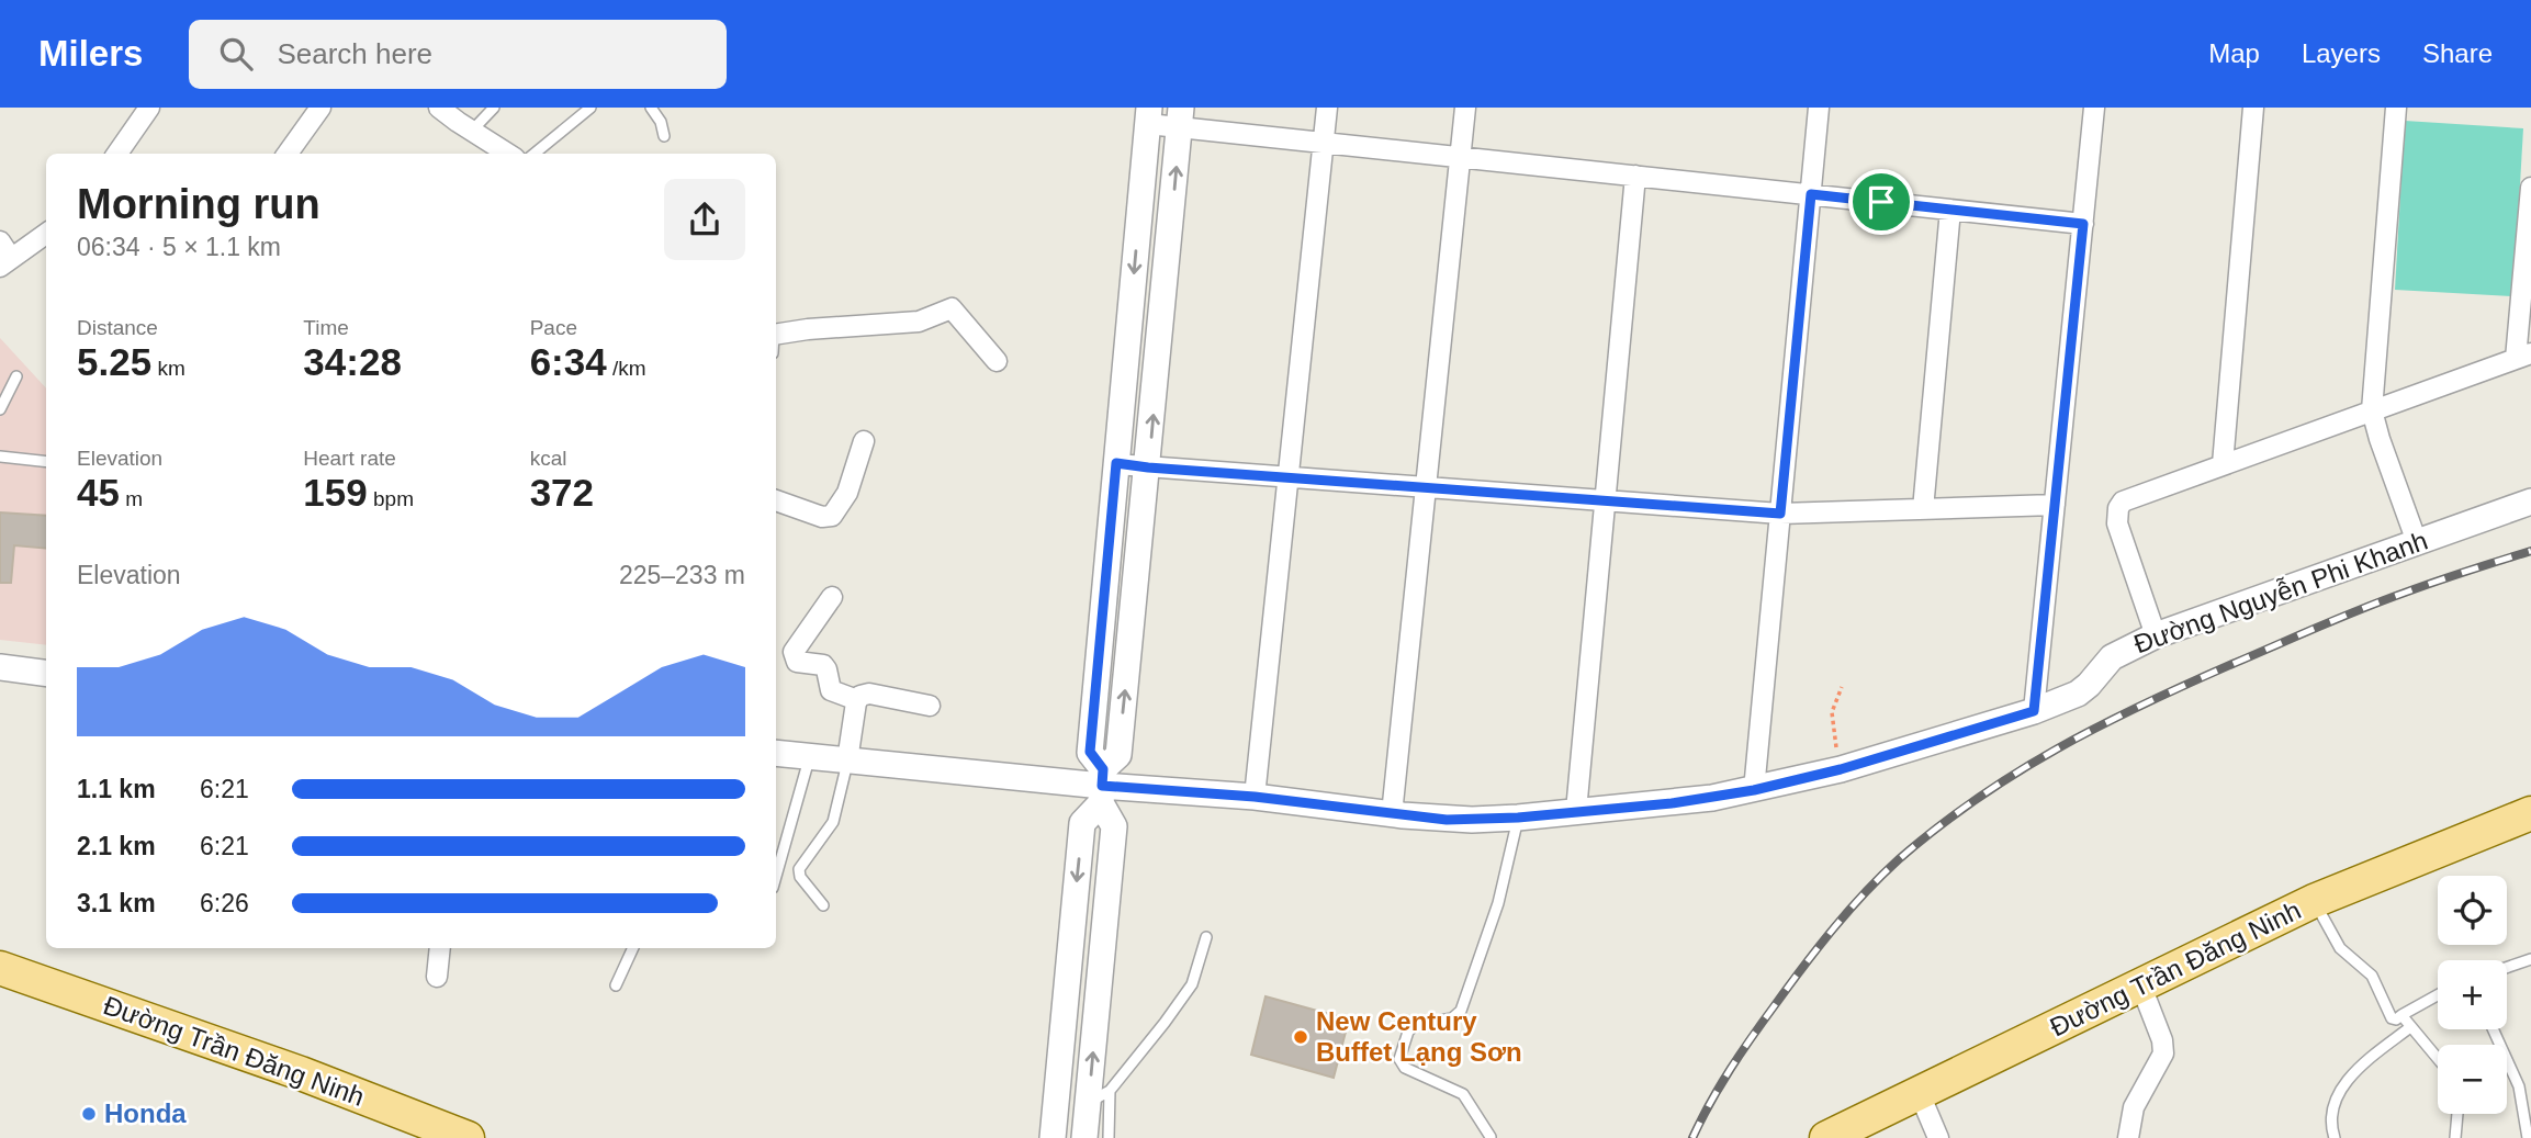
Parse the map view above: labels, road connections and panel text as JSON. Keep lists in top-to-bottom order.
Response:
{
  "streets": {
    "main road": ["Đường Trần Đăng Ninh"],
    "street": ["Đường Nguyễn Phi Khanh"]
  },
  "places": ["New Century Buffet Lạng Sơn", "Honda"],
  "page": {
    "header": "Milers",
    "search": "Search here",
    "nav": ["Map", "Layers", "Share"],
    "heading": ["Morning run", "06:34 · 5 × 1.1 km"],
    "stats": [
      ["Distance", "5.25 km"],
      ["Time", "34:28"],
      ["Pace", "6:34 /km"],
      ["Elevation", "45 m"],
      ["Heart rate", "159 bpm"],
      ["kcal", "372"]
    ],
    "chart": ["Elevation", "225–233 m"],
    "list": [
      {
        "name": "1.1 km",
        "note": "6:21"
      },
      {
        "name": "2.1 km",
        "note": "6:21"
      },
      {
        "name": "3.1 km",
        "note": "6:26"
      }
    ],
    "map_buttons": ["+", "−"]
  }
}
